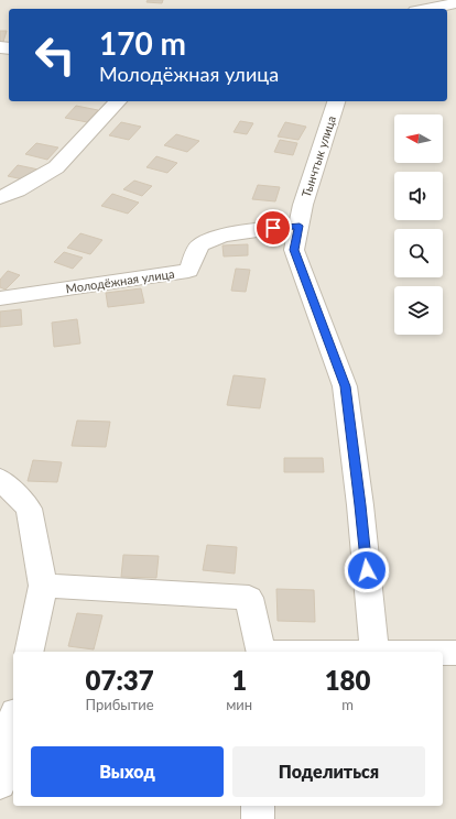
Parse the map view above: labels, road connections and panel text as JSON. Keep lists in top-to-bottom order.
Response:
{
  "streets": {
    "street": ["Тынчтык улица", "Молодёжная улица"]
  },
  "crossings": [
    ["Тынчтык улица", "Молодёжная улица"]
  ],
  "north": "left",
  "page": {
    "turn": ["170 m", "Молодёжная улица"],
    "eta": [
      "07:37",
      "Прибытие",
      "1",
      "мин",
      "180",
      "m"
    ],
    "buttons": ["Выход", "Поделиться"]
  }
}
